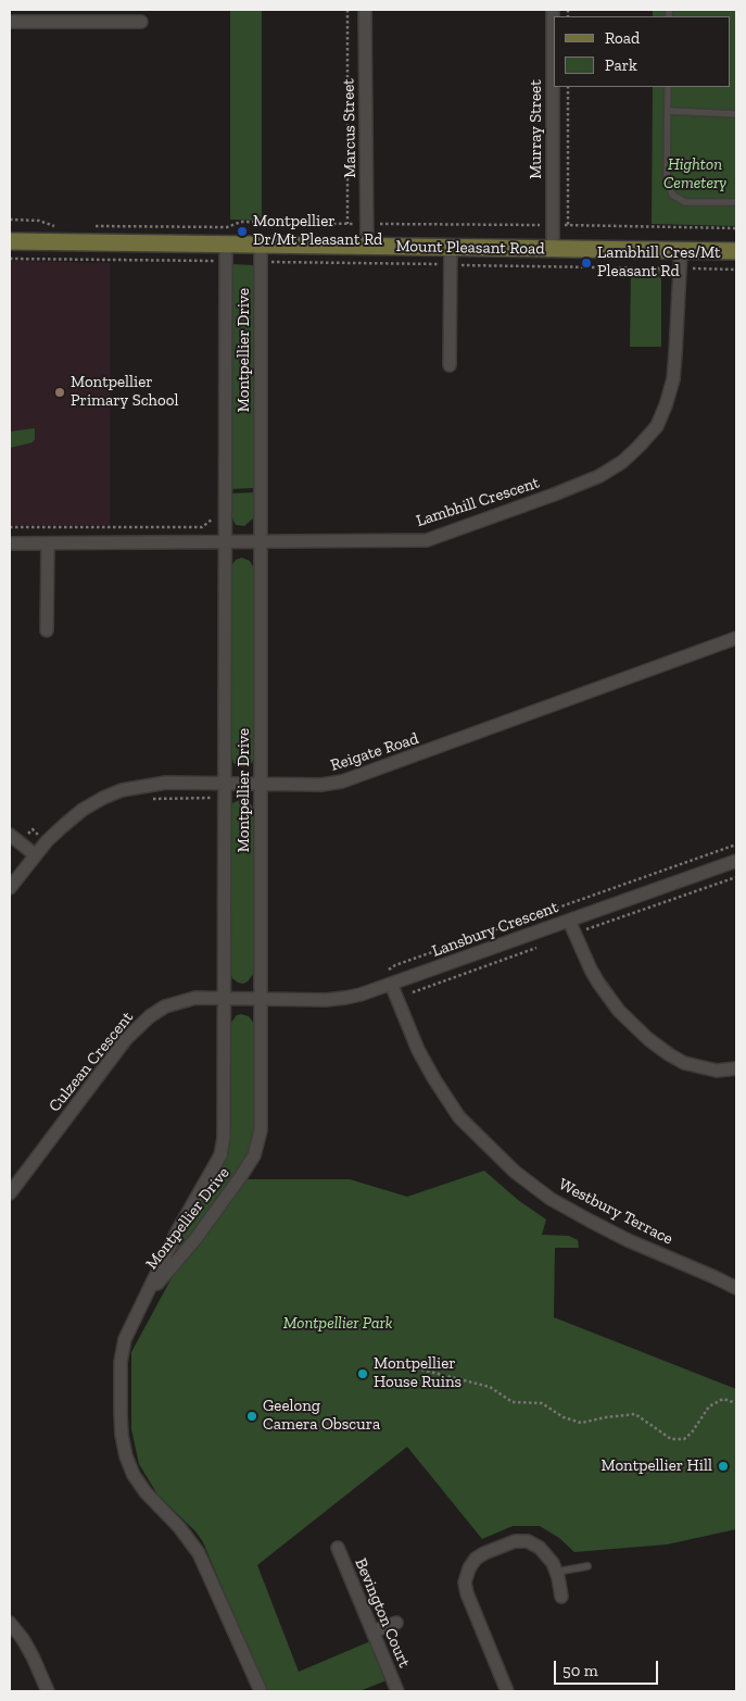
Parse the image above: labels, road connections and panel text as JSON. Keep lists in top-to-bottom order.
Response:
{
  "streets": {
    "street": [
      "Marcus Street",
      "Murray Street",
      "Mount Pleasant Road",
      "Montpellier Drive",
      "Lambhill Crescent",
      "Reigate Road",
      "Lansbury Crescent",
      "Culzean Crescent",
      "Westbury Terrace",
      "Bevington Court"
    ]
  },
  "crossings": [
    ["Marcus Street", "Mount Pleasant Road"],
    ["Murray Street", "Mount Pleasant Road"],
    ["Mount Pleasant Road", "Montpellier Drive"],
    ["Mount Pleasant Road", "Lambhill Crescent"],
    ["Montpellier Drive", "Lambhill Crescent"],
    ["Montpellier Drive", "Reigate Road"],
    ["Montpellier Drive", "Lansbury Crescent"],
    ["Montpellier Drive", "Culzean Crescent"],
    ["Lansbury Crescent", "Culzean Crescent"],
    ["Lansbury Crescent", "Westbury Terrace"]
  ],
  "parks": ["Highton Cemetery", "Montpellier Park"],
  "places": [
    "Montpellier Dr/Mt Pleasant Rd",
    "Lambhill Cres/Mt Pleasant Rd",
    "Montpellier Primary School",
    "Montpellier House Ruins",
    "Geelong Camera Obscura",
    "Montpellier Hill"
  ],
  "legend": ["Road", "Park"],
  "scale_bar": "50 m"
}
